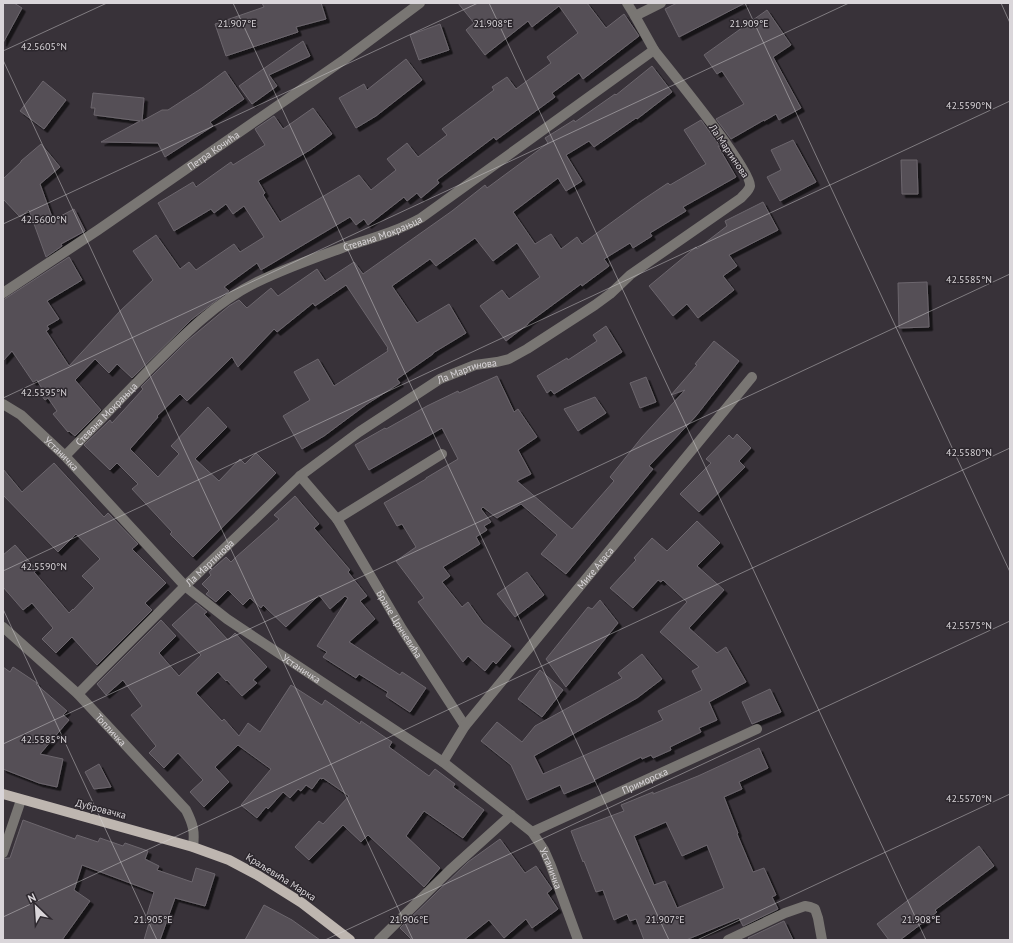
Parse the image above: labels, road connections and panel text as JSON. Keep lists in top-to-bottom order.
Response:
{
  "streets": {
    "main road": ["Дубровачка", "Краљевића Марка"],
    "street": [
      "Петра Кочића",
      "Ла Мартинова",
      "Стевана Мокрањца",
      "Устаничка",
      "Мике Аласа",
      "Бране Црнчевића",
      "Топличка",
      "Приморска"
    ]
  },
  "crossings": [
    ["Ла Мартинова", "Стевана Мокрањца"],
    ["Ла Мартинова", "Устаничка"],
    ["Ла Мартинова", "Бране Црнчевића"],
    ["Ла Мартинова", "Топличка"],
    ["Стевана Мокрањца", "Устаничка"],
    ["Устаничка", "Мике Аласа"],
    ["Устаничка", "Приморска"],
    ["Мике Аласа", "Бране Црнчевића"],
    ["Топличка", "Дубровачка"],
    ["Топличка", "Краљевића Марка"],
    ["Дубровачка", "Краљевића Марка"]
  ],
  "north": "top left",
  "coordinates": [
    "21.907°E",
    "21.908°E",
    "21.909°E",
    "42.5605°N",
    "42.5590°N",
    "42.5600°N",
    "42.5585°N",
    "42.5595°N",
    "42.5580°N",
    "42.5575°N",
    "42.5570°N",
    "21.905°E",
    "21.906°E"
  ]
}
